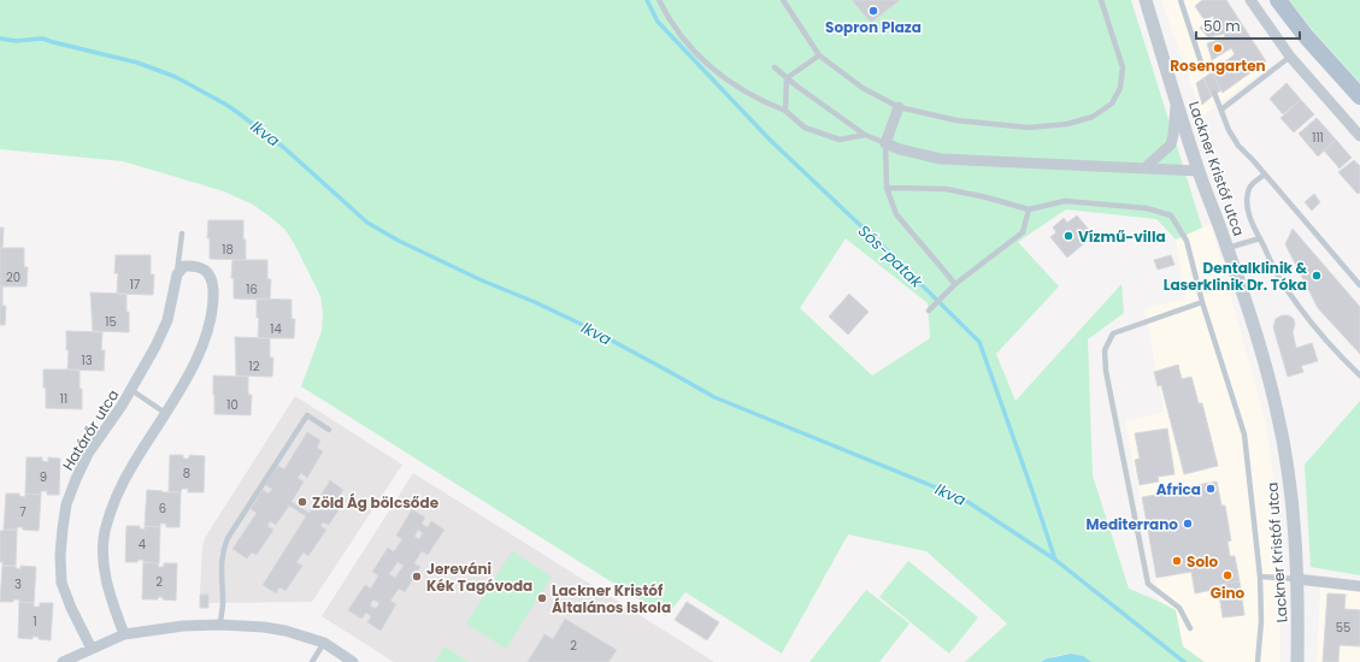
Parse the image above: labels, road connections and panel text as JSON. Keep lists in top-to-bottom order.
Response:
{
  "streets": {
    "street": ["Lackner Kristóf utca", "Határőr utca"]
  },
  "water": ["Ikva", "Sós-patak"],
  "places": [
    "Sopron Plaza",
    "Rosengarten",
    "Vízmű-villa",
    "Dentalklinik & Laserklinik Dr. Tóka",
    "Africa",
    "Zöld Ág bölcsőde",
    "Mediterrano",
    "Solo",
    "Gino",
    "Jereváni Kék Tagóvoda",
    "Lackner Kristóf Általános Iskola"
  ],
  "house_numbers": [
    "111",
    "18",
    "20",
    "17",
    "16",
    "15",
    "14",
    "13",
    "12",
    "11",
    "10",
    "8",
    "9",
    "6",
    "7",
    "4",
    "2",
    "3",
    "1",
    "55",
    "2"
  ],
  "scale_bar": "50 m"
}
